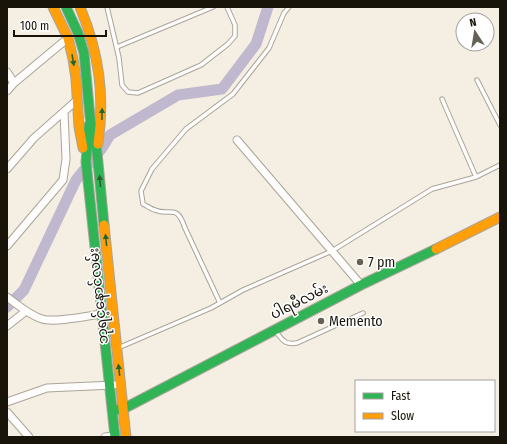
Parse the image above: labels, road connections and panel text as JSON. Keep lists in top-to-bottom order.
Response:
{
  "streets": {
    "main road": ["ဘုရင့်နောင်လမ်း", "ပါရမီလမ်း"]
  },
  "crossings": [
    ["ဘုရင့်နောင်လမ်း", "ပါရမီလမ်း"]
  ],
  "places": ["7 pm", "Memento"],
  "legend": ["Fast", "Slow"],
  "scale_bar": "100 m",
  "north": "top"
}
